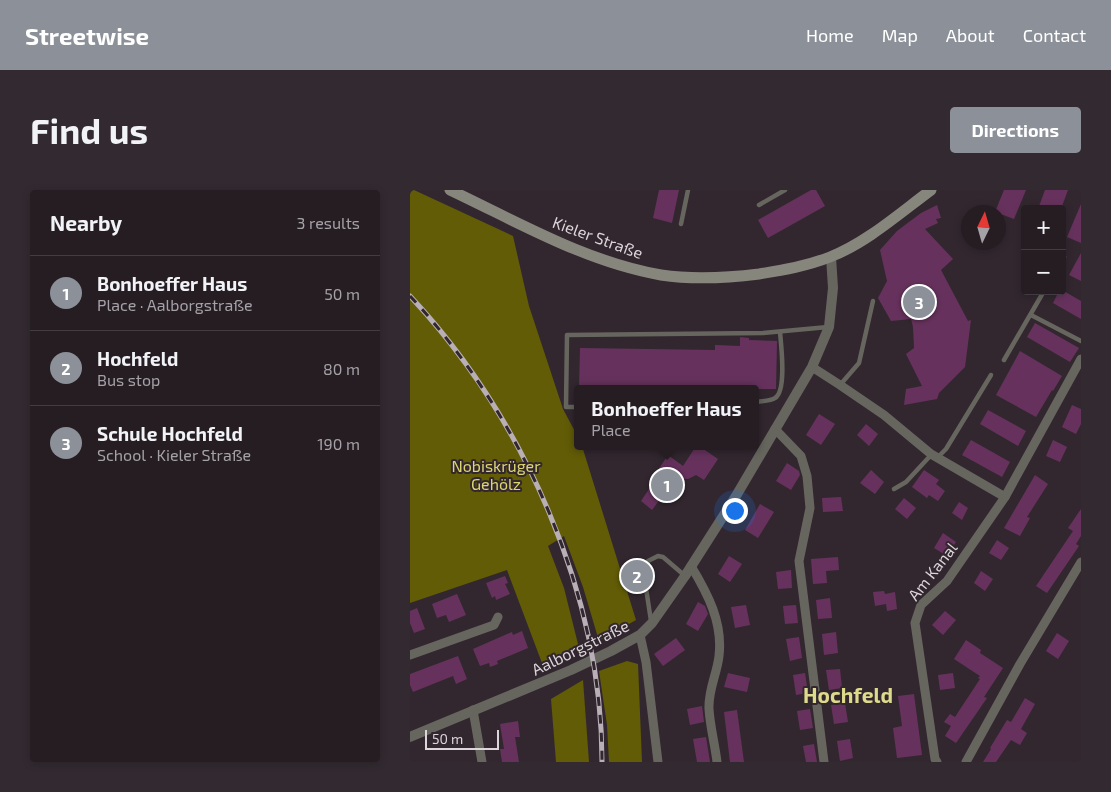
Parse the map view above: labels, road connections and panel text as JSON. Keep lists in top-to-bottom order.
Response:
{
  "streets": {
    "main road": ["Kieler Straße"],
    "street": ["Am Kanal", "Aalborgstraße"]
  },
  "crossings": [
    ["Kieler Straße", "Aalborgstraße"]
  ],
  "districts": ["Hochfeld"],
  "parks": ["Nobiskrüger Gehölz"],
  "scale_bar": "50 m",
  "north": "top",
  "page": {
    "header": "Streetwise",
    "nav": [
      "Home",
      "Map",
      "About",
      "Contact"
    ],
    "buttons": "Directions",
    "title": "Find us",
    "heading": ["Nearby", "3 results"],
    "map_buttons": ["+", "−"],
    "list": [
      {
        "mark": "1",
        "name": "Bonhoeffer Haus",
        "note": "Place · Aalborgstraße",
        "value": "50 m"
      },
      {
        "mark": "2",
        "name": "Hochfeld",
        "note": "Bus stop",
        "value": "80 m"
      },
      {
        "mark": "3",
        "name": "Schule Hochfeld",
        "note": "School · Kieler Straße",
        "value": "190 m"
      }
    ],
    "pins": ["3", "1", "2"],
    "popup": ["Bonhoeffer Haus", "Place"],
    "scale": "50 m"
  }
}
